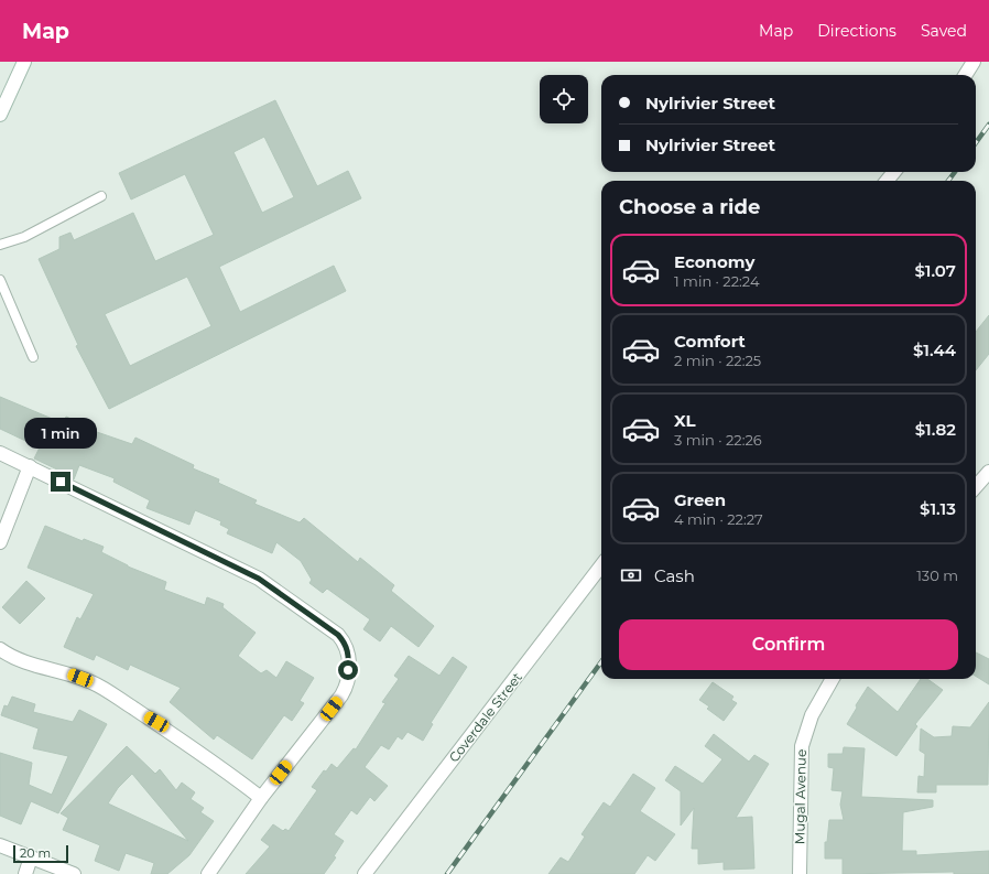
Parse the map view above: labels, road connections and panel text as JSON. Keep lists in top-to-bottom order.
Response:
{
  "streets": {
    "street": ["Coverdale Street", "Mugal Avenue"]
  },
  "scale_bar": "20 m",
  "page": {
    "header": "Map",
    "nav": ["Map", "Directions", "Saved"],
    "banner": ["Nylrivier Street", "Nylrivier Street"],
    "heading": "Choose a ride",
    "list": [
      {
        "name": "Economy",
        "note": "1 min · 22:24",
        "value": "$1.07"
      },
      {
        "name": "Comfort",
        "note": "2 min · 22:25",
        "value": "$1.44"
      },
      {
        "name": "XL",
        "note": "3 min · 22:26",
        "value": "$1.82"
      },
      {
        "name": "Green",
        "note": "4 min · 22:27",
        "value": "$1.13"
      }
    ],
    "bubble": "1 min",
    "pay": ["Cash", "130 m"],
    "buttons": "Confirm",
    "scale": "20 m"
  }
}
